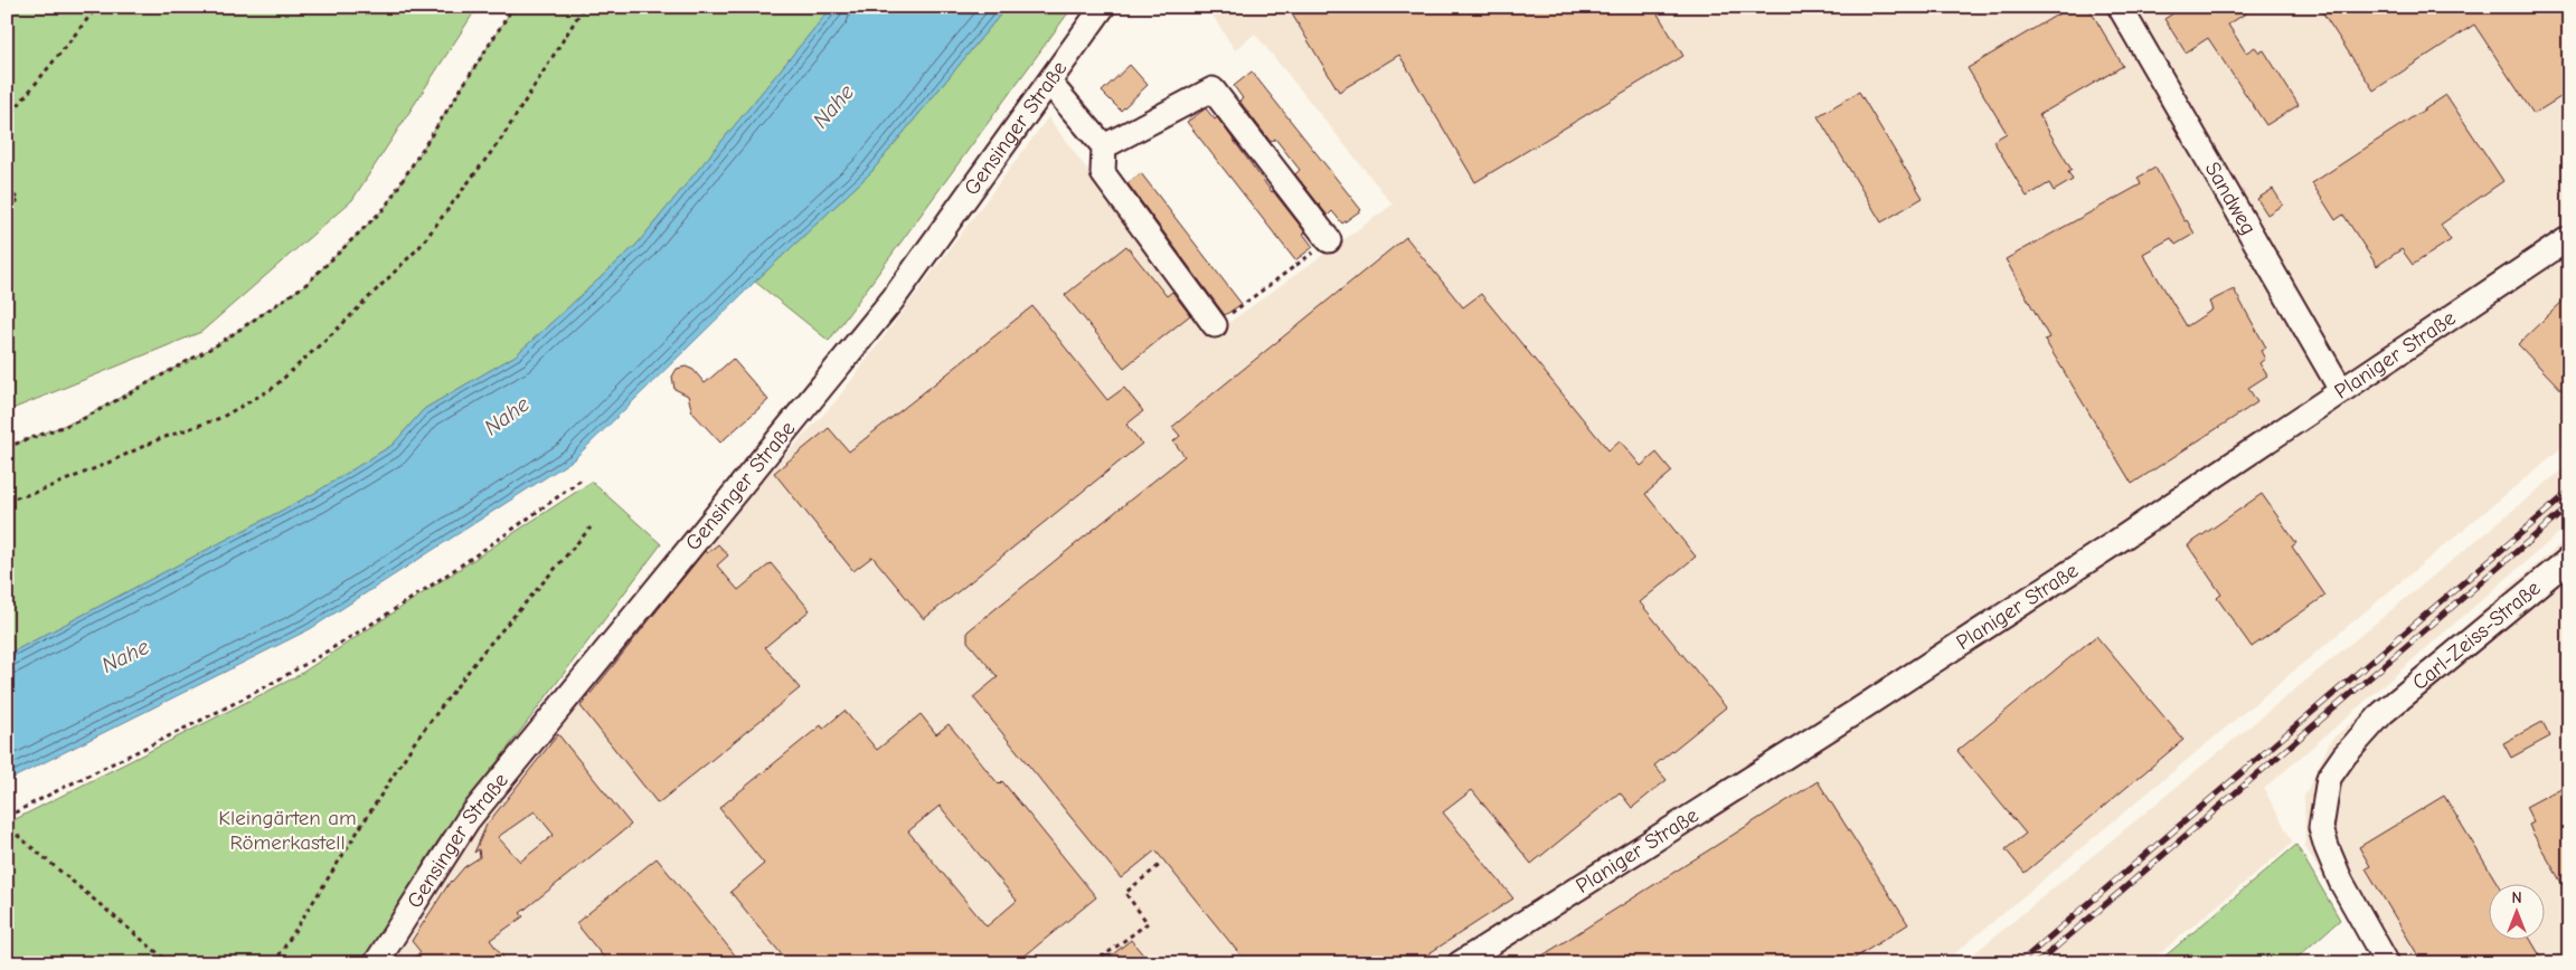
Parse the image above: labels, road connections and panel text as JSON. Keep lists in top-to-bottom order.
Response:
{
  "streets": {
    "street": [
      "Gensinger Straße",
      "Sandweg",
      "Planiger Straße",
      "Carl-Zeiss-Straße"
    ]
  },
  "crossings": [
    ["Sandweg", "Planiger Straße"]
  ],
  "water": ["Nahe"],
  "parks": ["Kleingärten am Römerkastell"],
  "north": "top"
}
